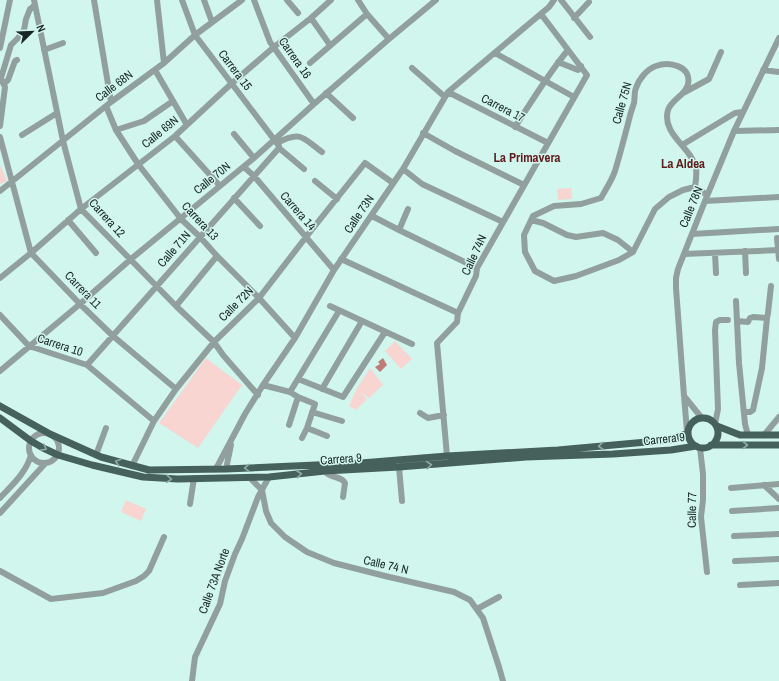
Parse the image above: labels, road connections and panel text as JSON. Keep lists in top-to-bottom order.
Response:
{
  "streets": {
    "main road": ["Carrera 9"],
    "street": [
      "Carrera 16",
      "Carrera 15",
      "Calle 68N",
      "Calle 75N",
      "Carrera 17",
      "Calle 69N",
      "Calle 70N",
      "Calle 78N",
      "Carrera 14",
      "Calle 73N",
      "Carrera 12",
      "Carrera 13",
      "Calle 71N",
      "Calle 74N",
      "Carrera 11",
      "Calle 72N",
      "Carrera 10",
      "Calle 77",
      "Calle 74 N",
      "Calle 73A Norte"
    ]
  },
  "crossings": [
    ["Carrera 16", "Calle 69N"],
    ["Carrera 16", "Calle 70N"],
    ["Carrera 15", "Calle 68N"],
    ["Carrera 15", "Calle 69N"],
    ["Carrera 15", "Calle 70N"],
    ["Carrera 15", "Calle 71N"],
    ["Calle 68N", "Carrera 12"],
    ["Calle 68N", "Carrera 13"],
    ["Calle 68N", "Carrera 11"],
    ["Carrera 17", "Calle 73N"],
    ["Carrera 17", "Calle 74N"],
    ["Calle 69N", "Carrera 12"],
    ["Calle 69N", "Carrera 13"],
    ["Calle 69N", "Carrera 11"],
    ["Calle 70N", "Carrera 14"],
    ["Calle 70N", "Carrera 12"],
    ["Calle 70N", "Carrera 13"],
    ["Calle 70N", "Calle 71N"],
    ["Calle 70N", "Carrera 11"],
    ["Calle 70N", "Carrera 10"],
    ["Calle 78N", "Carrera 9"],
    ["Calle 78N", "Calle 77"],
    ["Carrera 14", "Calle 73N"],
    ["Carrera 14", "Calle 71N"],
    ["Carrera 14", "Calle 72N"],
    ["Calle 73N", "Carrera 12"],
    ["Calle 73N", "Carrera 13"],
    ["Calle 73N", "Calle 72N"],
    ["Calle 73N", "Carrera 9"],
    ["Carrera 12", "Calle 71N"],
    ["Carrera 12", "Calle 72N"],
    ["Carrera 13", "Calle 71N"],
    ["Carrera 13", "Calle 72N"],
    ["Calle 71N", "Carrera 11"],
    ["Calle 71N", "Carrera 10"],
    ["Calle 74N", "Carrera 9"],
    ["Carrera 11", "Calle 72N"],
    ["Calle 72N", "Carrera 10"],
    ["Calle 72N", "Carrera 9"],
    ["Carrera 9", "Calle 77"],
    ["Carrera 9", "Calle 73A Norte"],
    ["Calle 74 N", "Calle 73A Norte"]
  ],
  "districts": ["La Primavera", "La Aldea"],
  "north": "top right"
}
